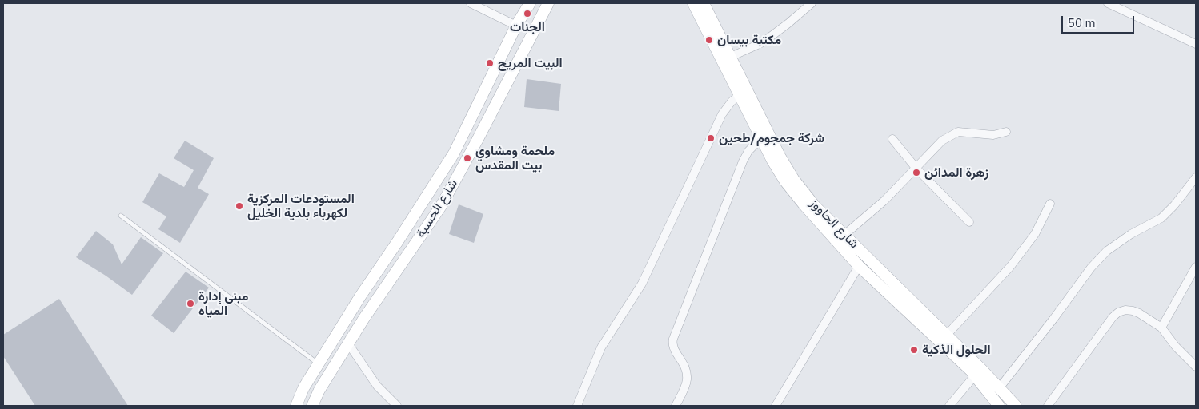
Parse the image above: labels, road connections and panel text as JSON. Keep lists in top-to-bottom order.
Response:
{
  "streets": {
    "main road": ["شارع الحسبة", "شارع الحاووز"]
  },
  "places": [
    "الجنات",
    "مكتبة بيسان",
    "البيت المريح",
    "شركة جمجوم/طحين",
    "ملحمة ومشاوي بيت المقدس",
    "زهرة المدائن",
    "المستودعات المركزية لكهرباء بلدية الخليل",
    "مبنى إدارة المياه",
    "الحلول الذكية"
  ],
  "scale_bar": "50 m"
}
